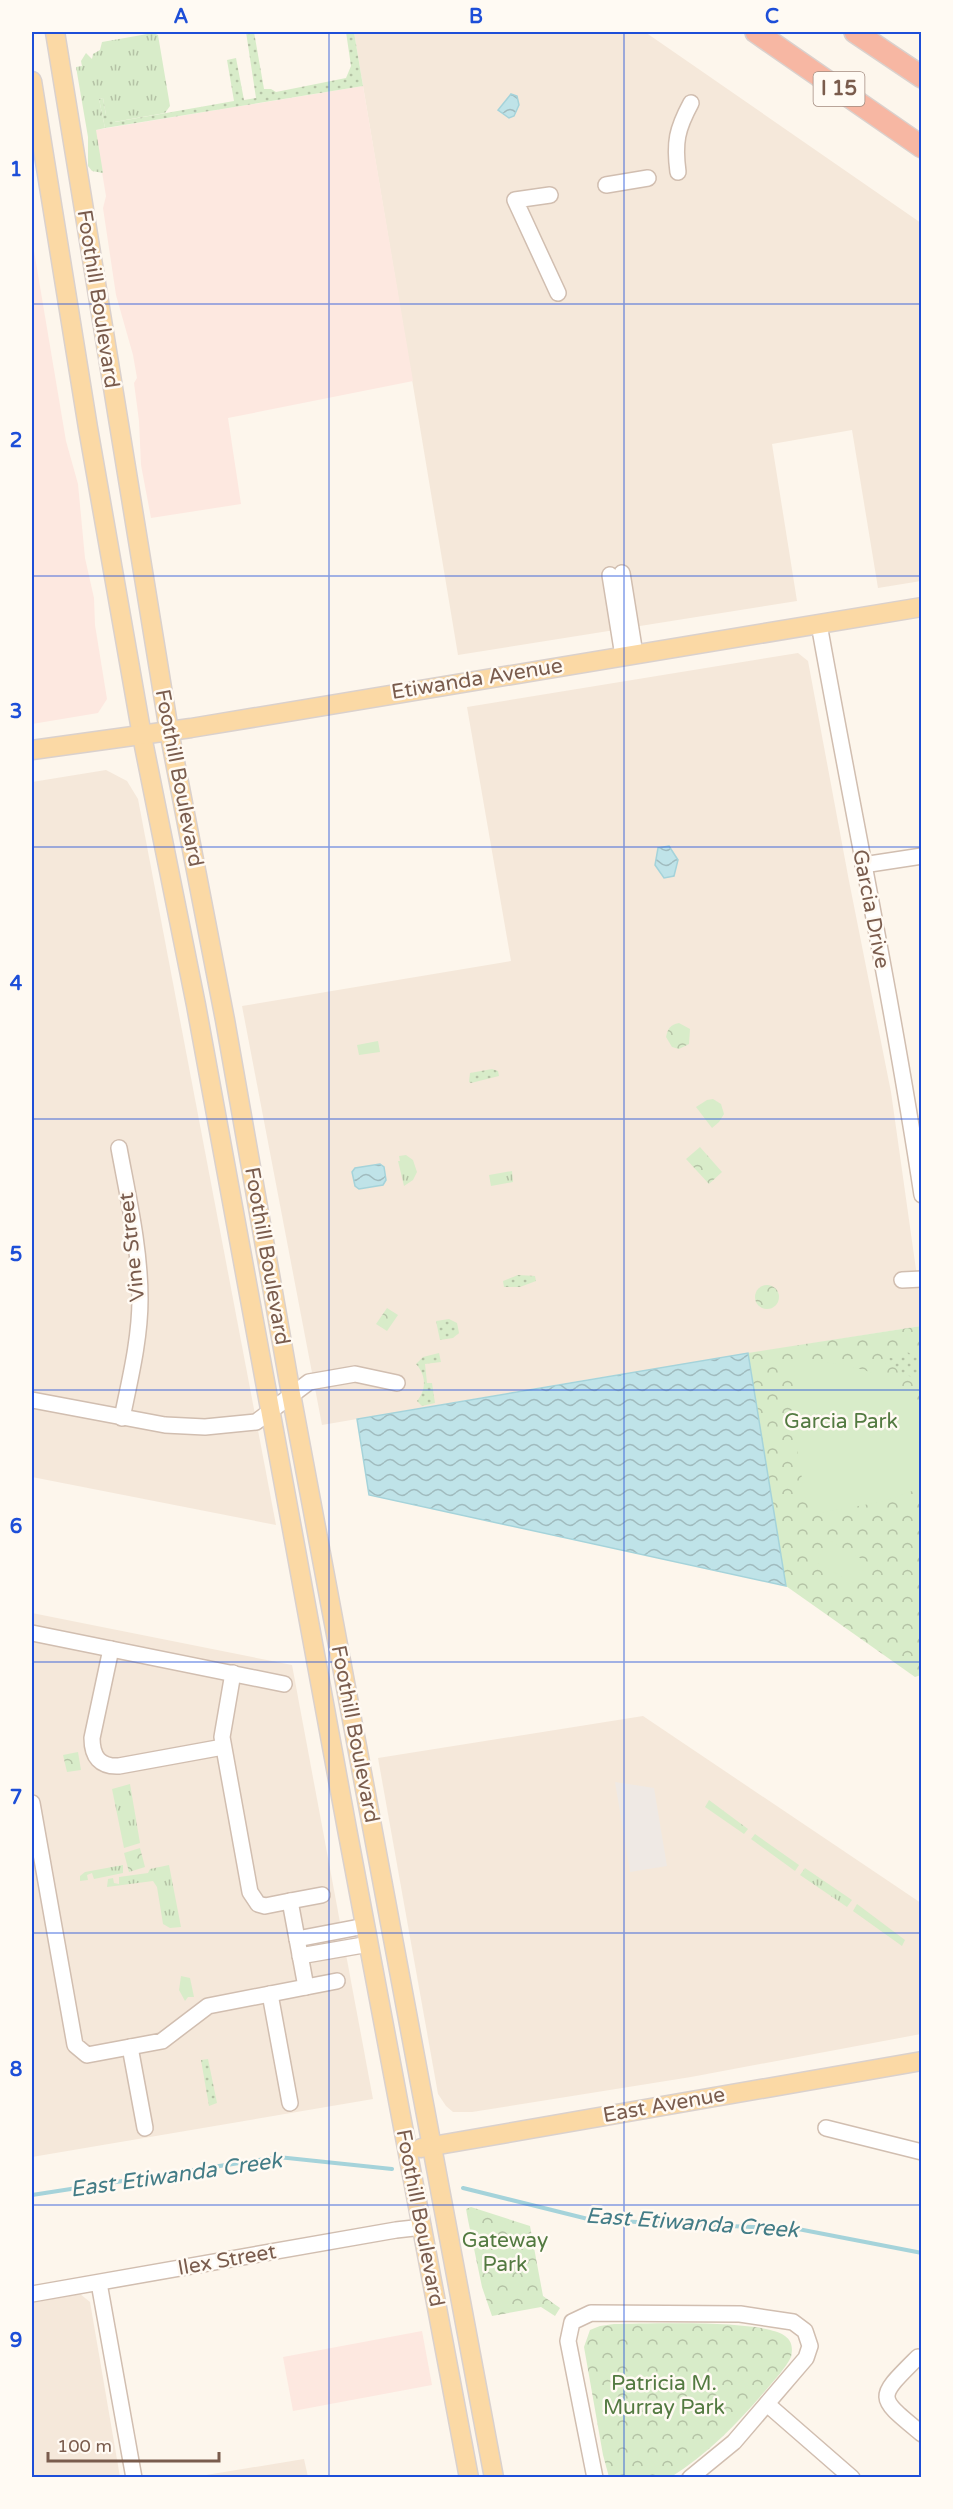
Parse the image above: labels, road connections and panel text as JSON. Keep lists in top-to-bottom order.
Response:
{
  "streets": {
    "highway": ["I 15"],
    "main road": ["Foothill Boulevard", "Etiwanda Avenue", "East Avenue"],
    "street": ["Garcia Drive", "Vine Street", "Ilex Street"]
  },
  "crossings": [
    ["Foothill Boulevard", "Etiwanda Avenue"],
    ["Foothill Boulevard", "East Avenue"],
    ["Foothill Boulevard", "Ilex Street"],
    ["Etiwanda Avenue", "Garcia Drive"]
  ],
  "water": ["East Etiwanda Creek"],
  "parks": ["Garcia Park", "Gateway Park", "Patricia M. Murray Park"],
  "scale_bar": "100 m",
  "grid": {
    "columns": ["A", "B", "C"],
    "rows": [
      "1",
      "2",
      "3",
      "4",
      "5",
      "6",
      "7",
      "8",
      "9"
    ]
  }
}
